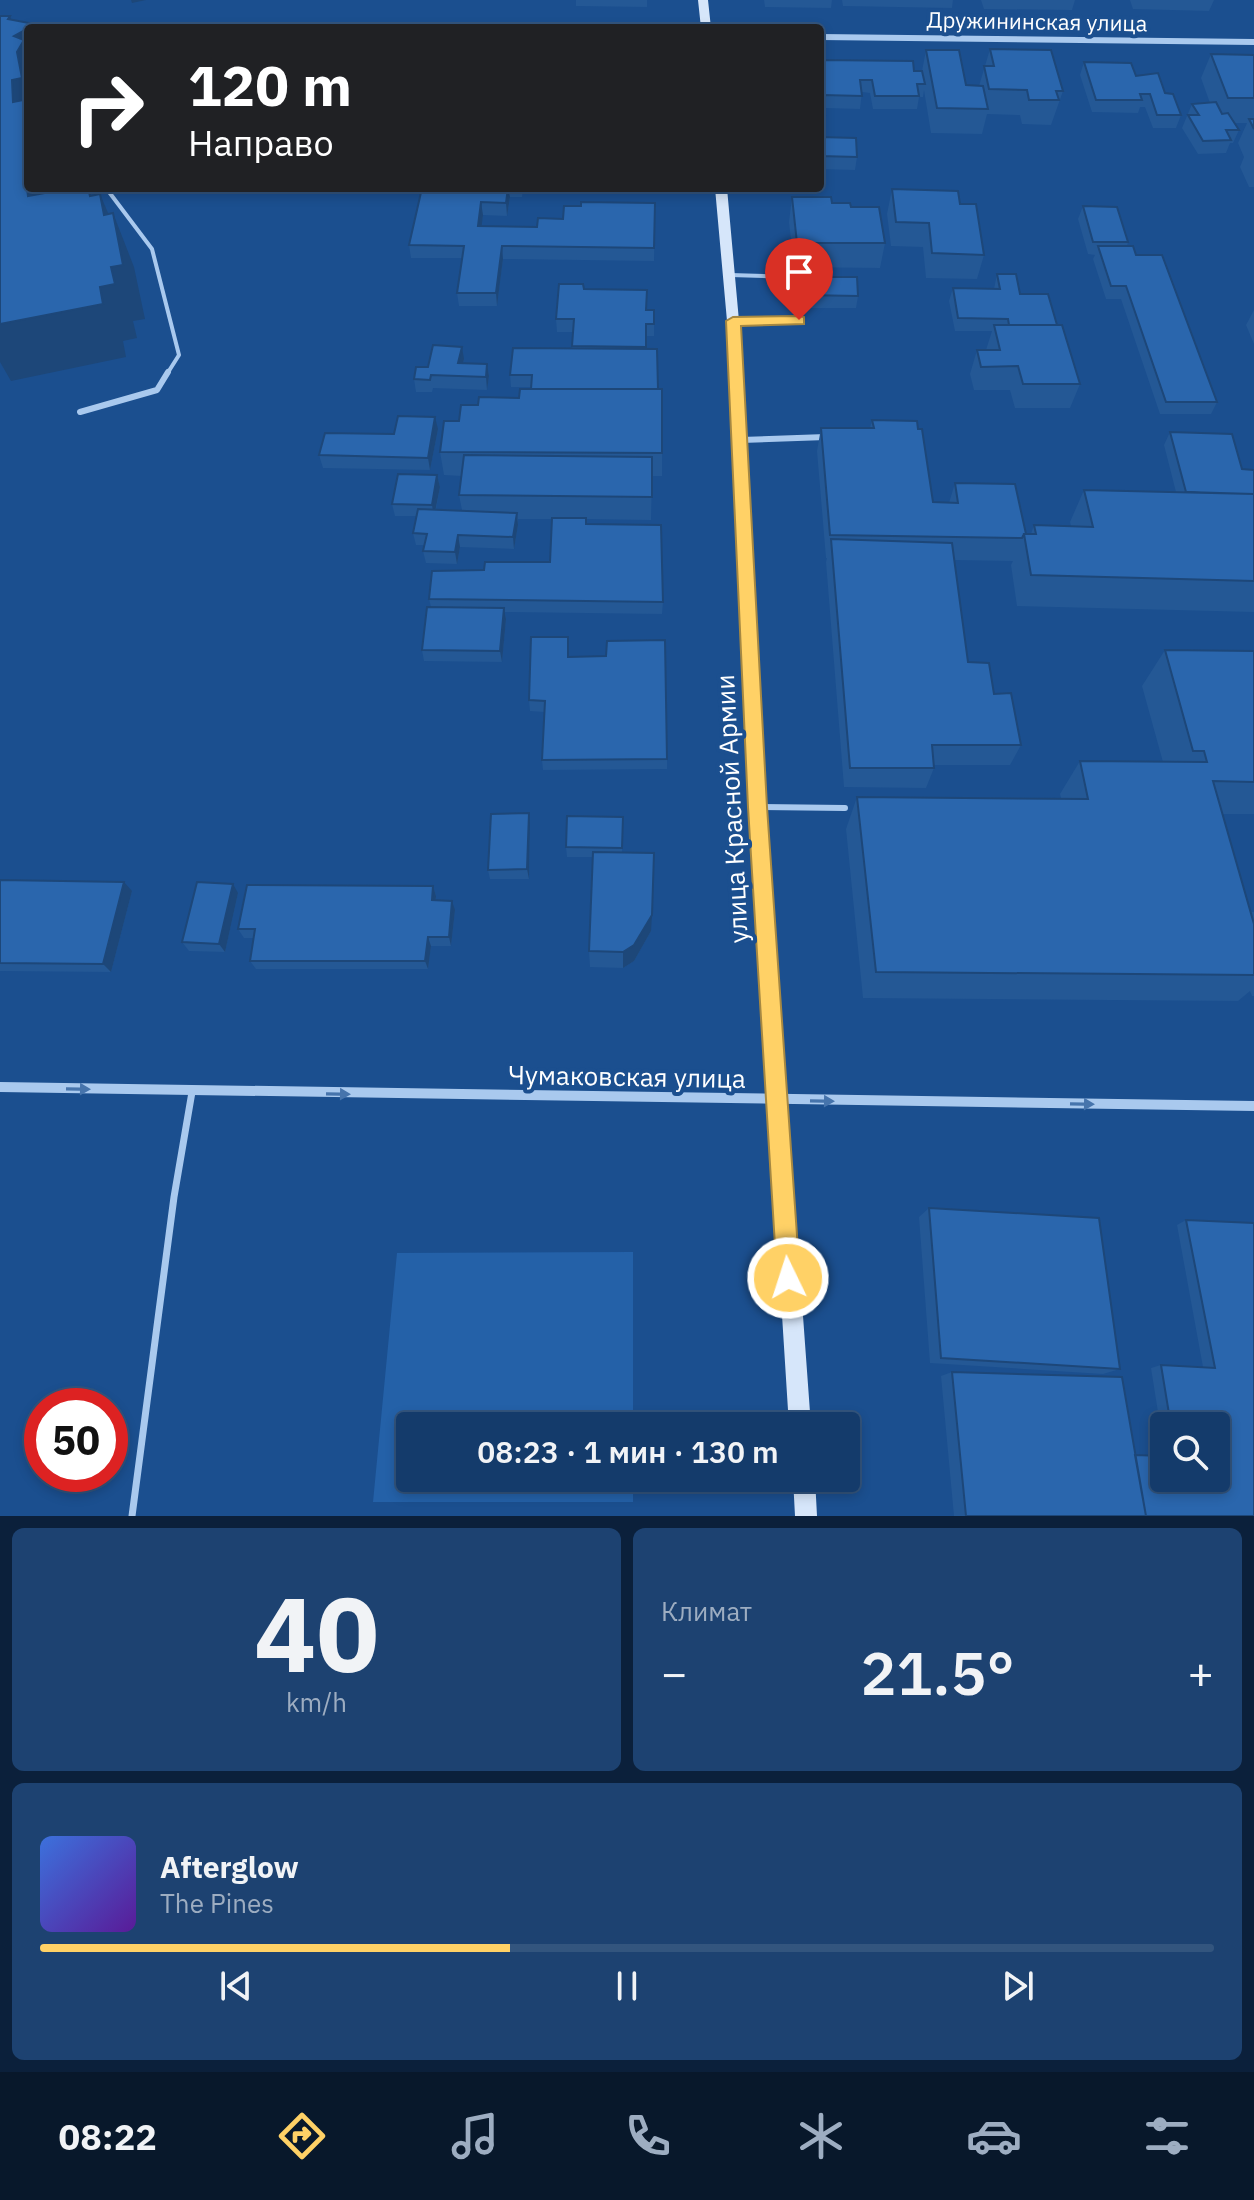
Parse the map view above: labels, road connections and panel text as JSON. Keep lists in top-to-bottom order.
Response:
{
  "streets": {
    "main road": ["улица Красной Армии"],
    "street": ["Дружининская улица", "Чумаковская улица"]
  },
  "crossings": [
    ["улица Красной Армии", "Чумаковская улица"]
  ],
  "one_way": ["Чумаковская улица"],
  "page": {
    "turn": ["120 m", "Направо"],
    "limit": "50",
    "trip": "08:23 · 1 мин · 130 m",
    "tile": [
      ["40", "km/h"],
      "Климат"
    ],
    "heat": ["−", "21.5°", "+"],
    "song": ["Afterglow", "The Pines"],
    "tabs": "08:22"
  }
}
